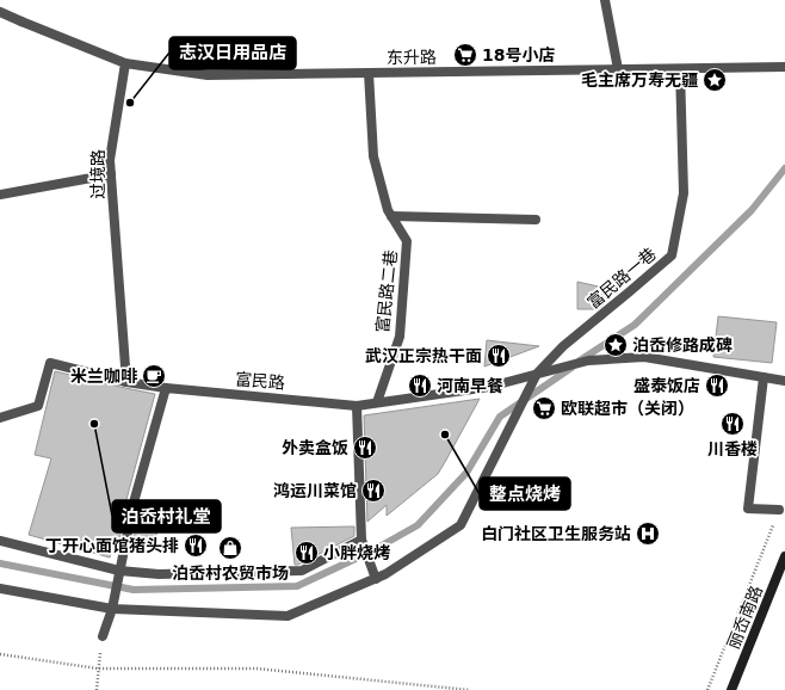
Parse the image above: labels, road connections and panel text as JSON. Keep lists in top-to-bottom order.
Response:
{
  "streets": {
    "main road": ["丽岙南路"],
    "street": [
      "东升路",
      "过境路",
      "富民路一巷",
      "富民路二巷",
      "富民路"
    ]
  },
  "crossings": [
    ["东升路", "过境路"],
    ["东升路", "富民路一巷"],
    ["东升路", "富民路二巷"],
    ["富民路一巷", "富民路"],
    ["富民路二巷", "富民路"]
  ],
  "places": {
    "supermarket": ["18号小店", "欧联超市（关闭）"],
    "place": ["毛主席万寿无疆", "泊岙修路成碑"],
    "other": ["志汉日用品店", "泊岙村礼堂", "整点烧烤"],
    "restaurant": [
      "武汉正宗热干面",
      "河南早餐",
      "盛泰饭店",
      "川香楼",
      "外卖盒饭",
      "鸿运川菜馆",
      "丁开心面馆猪头排",
      "小胖烧烤"
    ],
    "cafe": ["米兰咖啡"],
    "hospital": ["白门社区卫生服务站"],
    "shop": ["泊岙村农贸市场"]
  }
}
